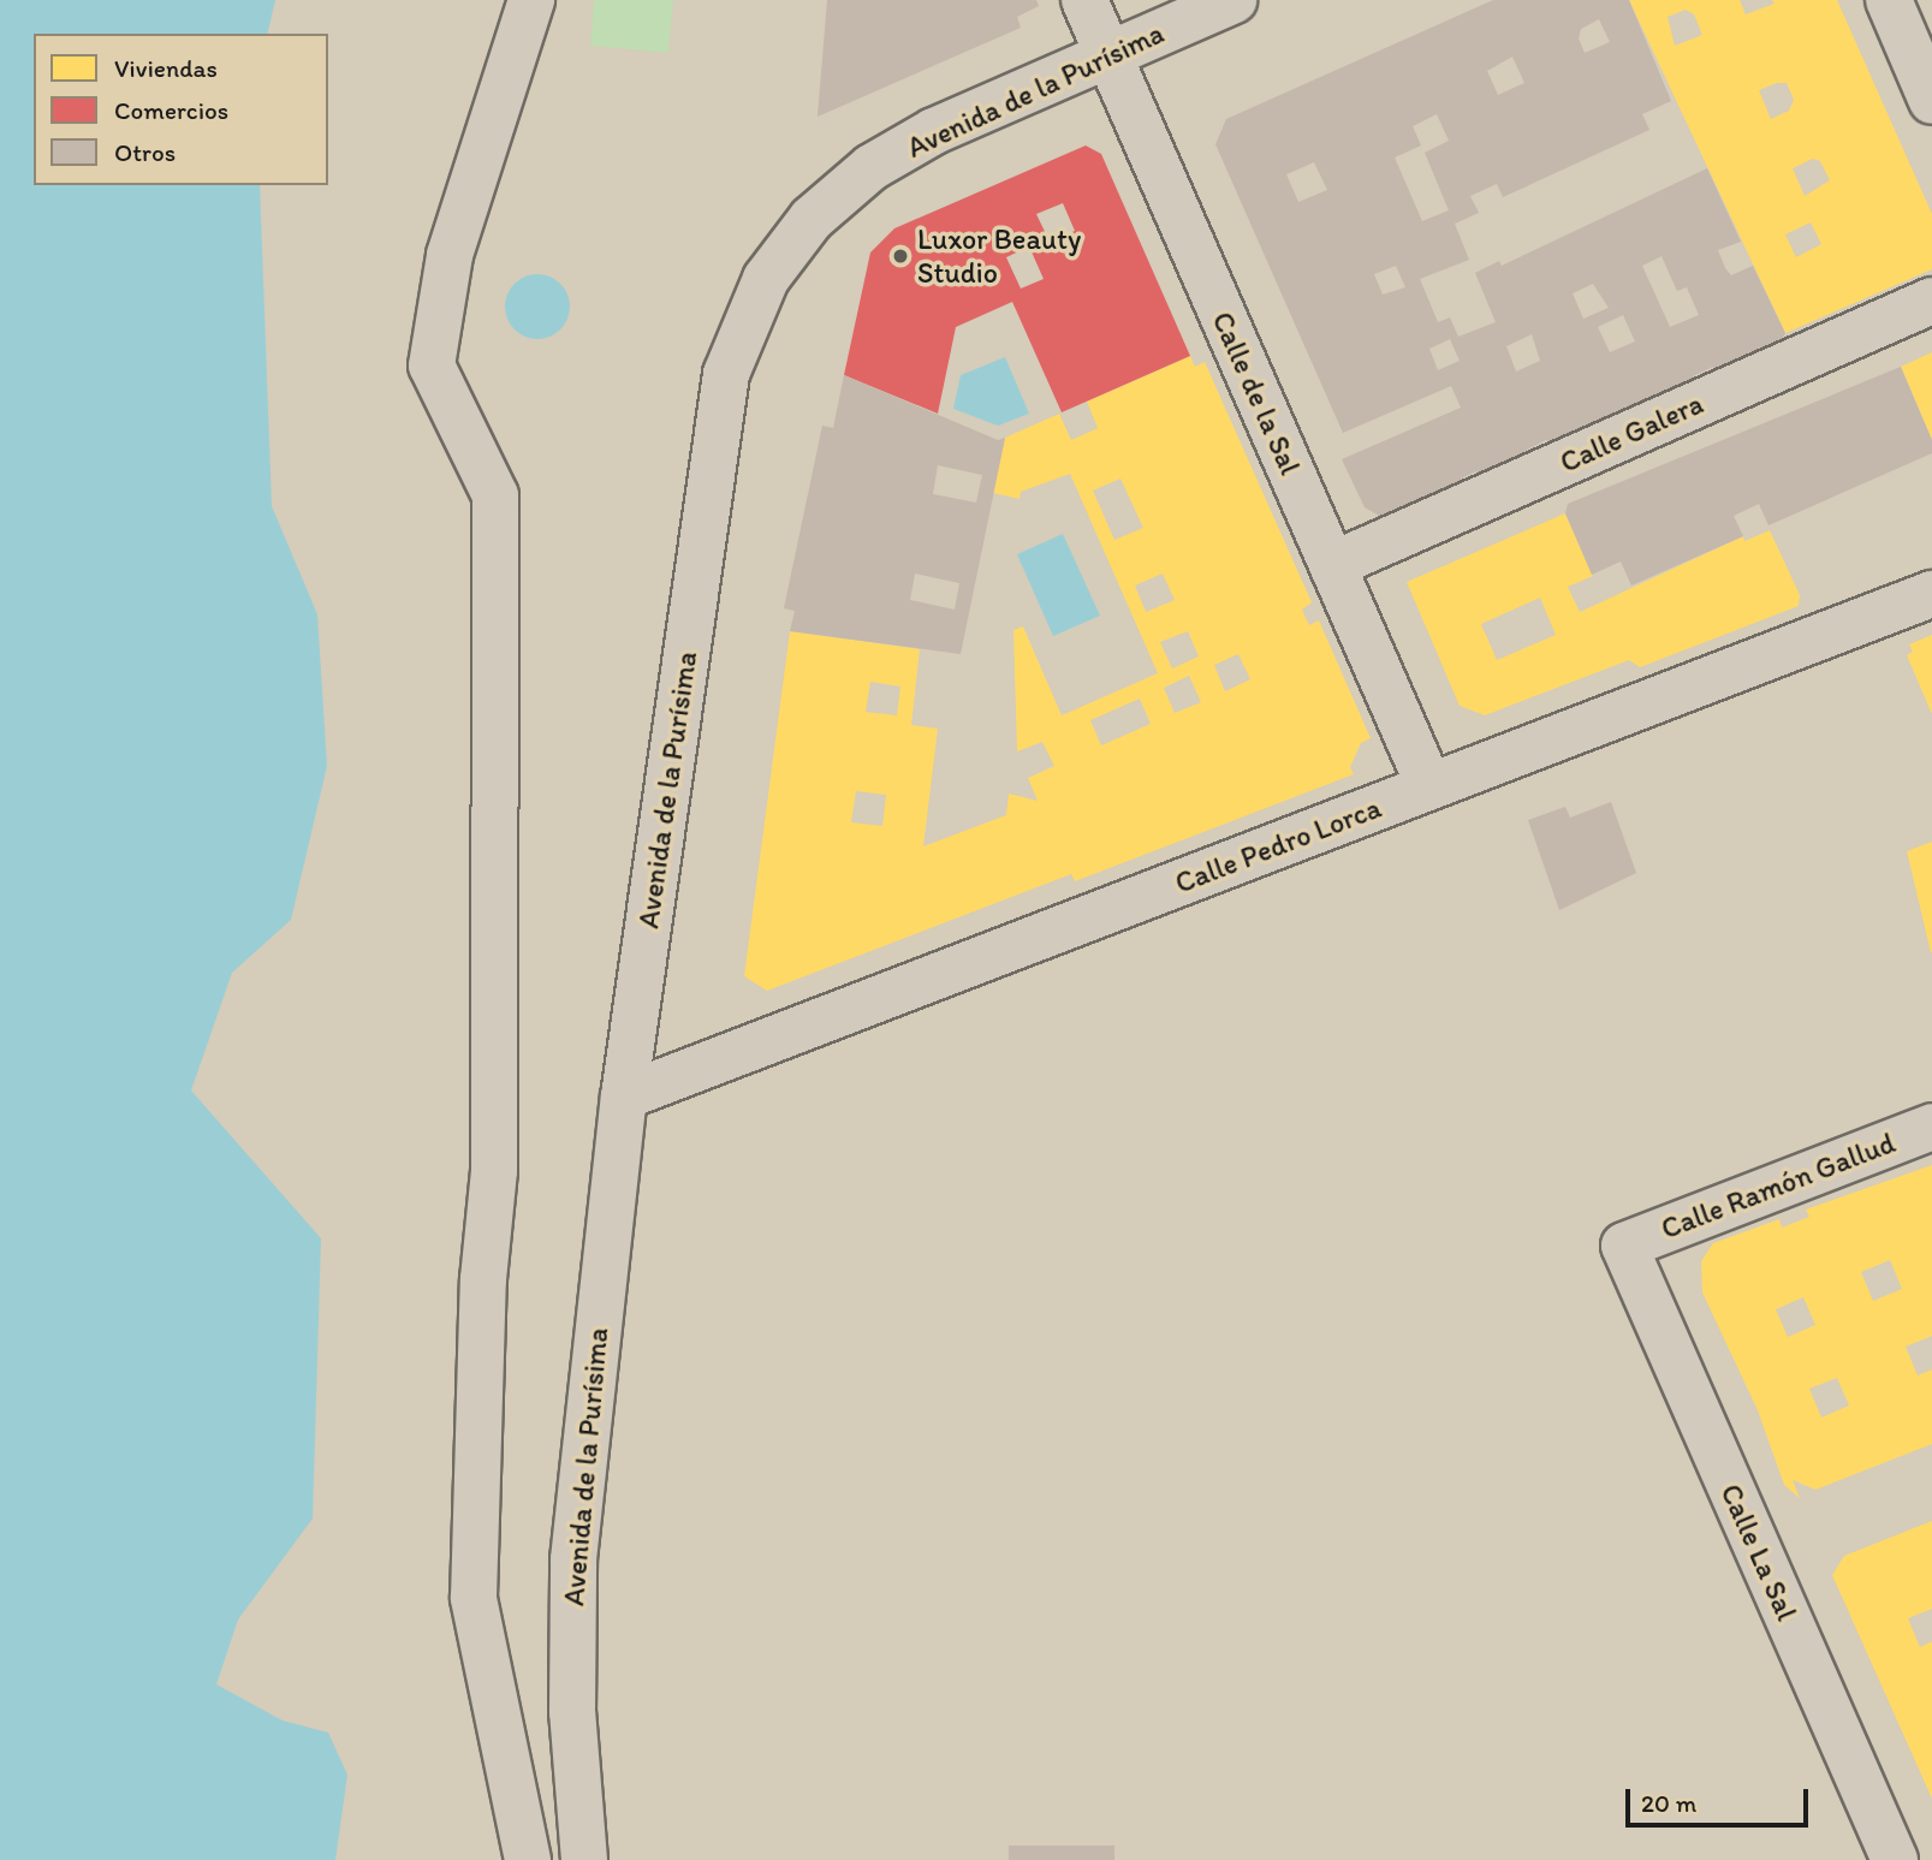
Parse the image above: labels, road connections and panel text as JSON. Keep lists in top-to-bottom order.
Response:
{
  "streets": {
    "street": [
      "Avenida de la Purísima",
      "Calle de la Sal",
      "Calle Galera",
      "Calle Pedro Lorca",
      "Calle Ramón Gallud",
      "Calle La Sal"
    ]
  },
  "crossings": [
    ["Avenida de la Purísima", "Calle de la Sal"],
    ["Avenida de la Purísima", "Calle Pedro Lorca"],
    ["Calle de la Sal", "Calle Galera"],
    ["Calle de la Sal", "Calle Pedro Lorca"],
    ["Calle Ramón Gallud", "Calle La Sal"]
  ],
  "places": ["Luxor Beauty Studio"],
  "legend": ["Viviendas", "Comercios", "Otros"],
  "scale_bar": "20 m"
}
